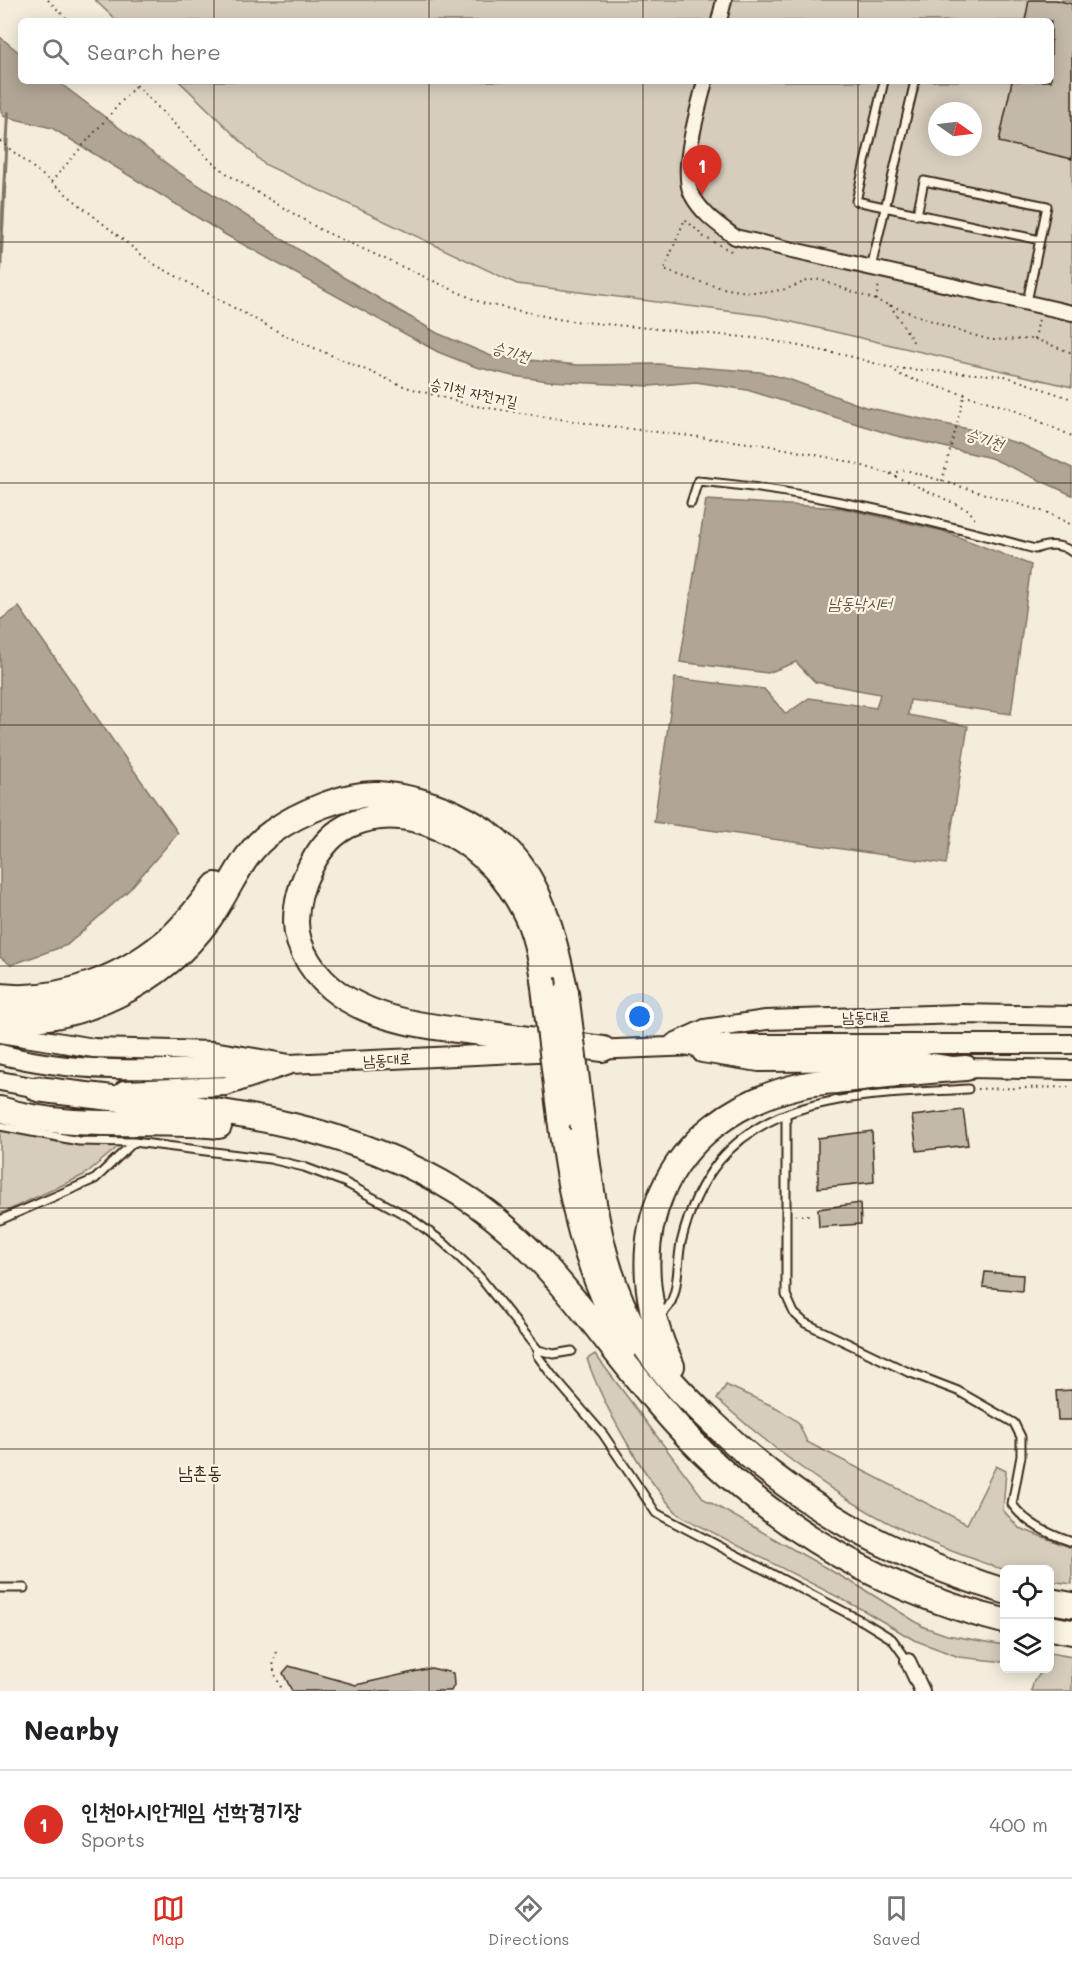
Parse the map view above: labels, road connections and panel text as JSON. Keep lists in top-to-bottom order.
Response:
{
  "streets": {
    "main road": ["남동대로"],
    "path": ["승기천 자전거길"]
  },
  "districts": ["남촌동"],
  "water": ["승기천", "남동낚시터"],
  "north": "right",
  "page": {
    "search": "Search here",
    "pins": "1",
    "heading": "Nearby",
    "list": [
      {
        "mark": "1",
        "name": "인천아시안게임 선학경기장",
        "note": "Sports",
        "value": "400 m"
      }
    ],
    "nav": ["Map", "Directions", "Saved"]
  }
}
